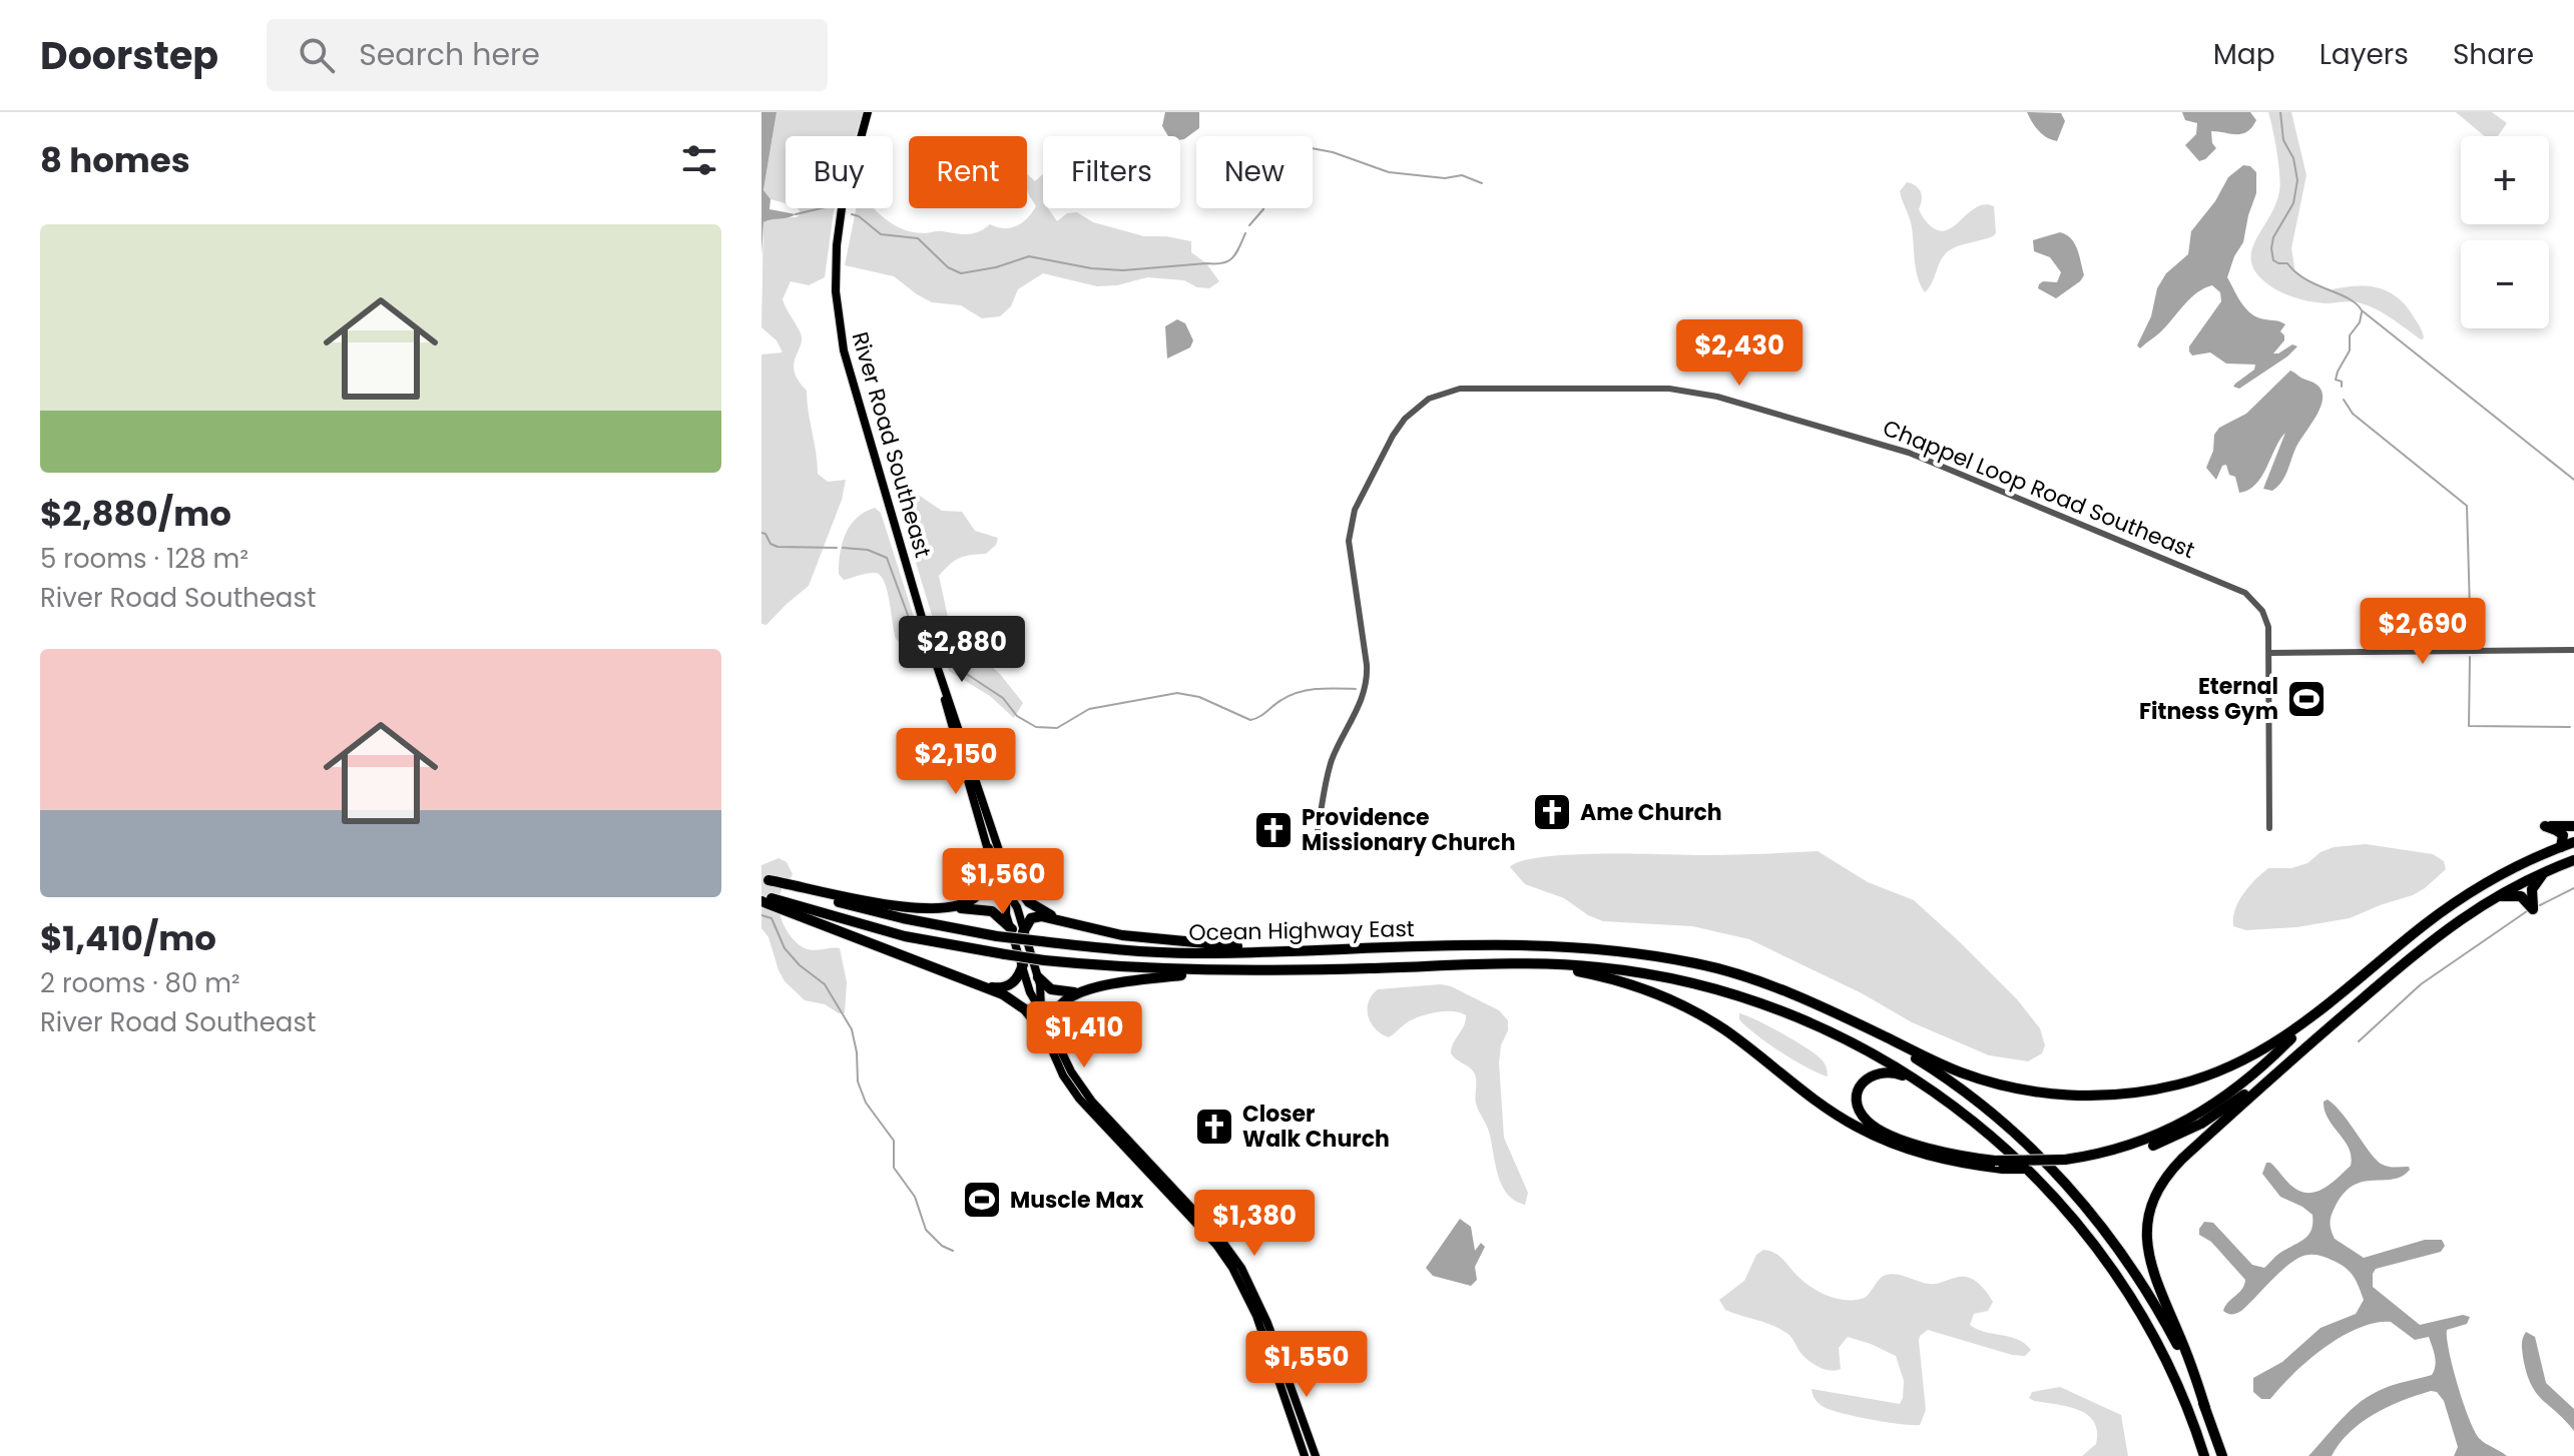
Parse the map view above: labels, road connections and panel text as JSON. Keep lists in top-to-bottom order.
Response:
{
  "streets": {
    "highway": ["Ocean Highway East"],
    "main road": ["River Road Southeast"],
    "street": ["Chappel Loop Road Southeast"]
  },
  "places": {
    "sports": ["Eternal Fitness Gym", "Muscle Max"],
    "church": ["Ame Church", "Providence Missionary Church", "Closer Walk Church"]
  },
  "page": {
    "header": "Doorstep",
    "search": "Search here",
    "nav": ["Map", "Layers", "Share"],
    "heading": "8 homes",
    "map_buttons": ["+", "−"],
    "chip": [
      "Buy",
      "Rent",
      "Filters",
      "New"
    ],
    "list": [
      {
        "name": "$2,880/mo",
        "note": "5 rooms · 128 m² · River Road Southeast"
      },
      {
        "name": "$1,410/mo",
        "note": "2 rooms · 80 m² · River Road Southeast"
      }
    ],
    "price": [
      "$2,430",
      "$2,690",
      "$2,880",
      "$2,150",
      "$1,560",
      "$1,410",
      "$1,380",
      "$1,550"
    ]
  }
}
